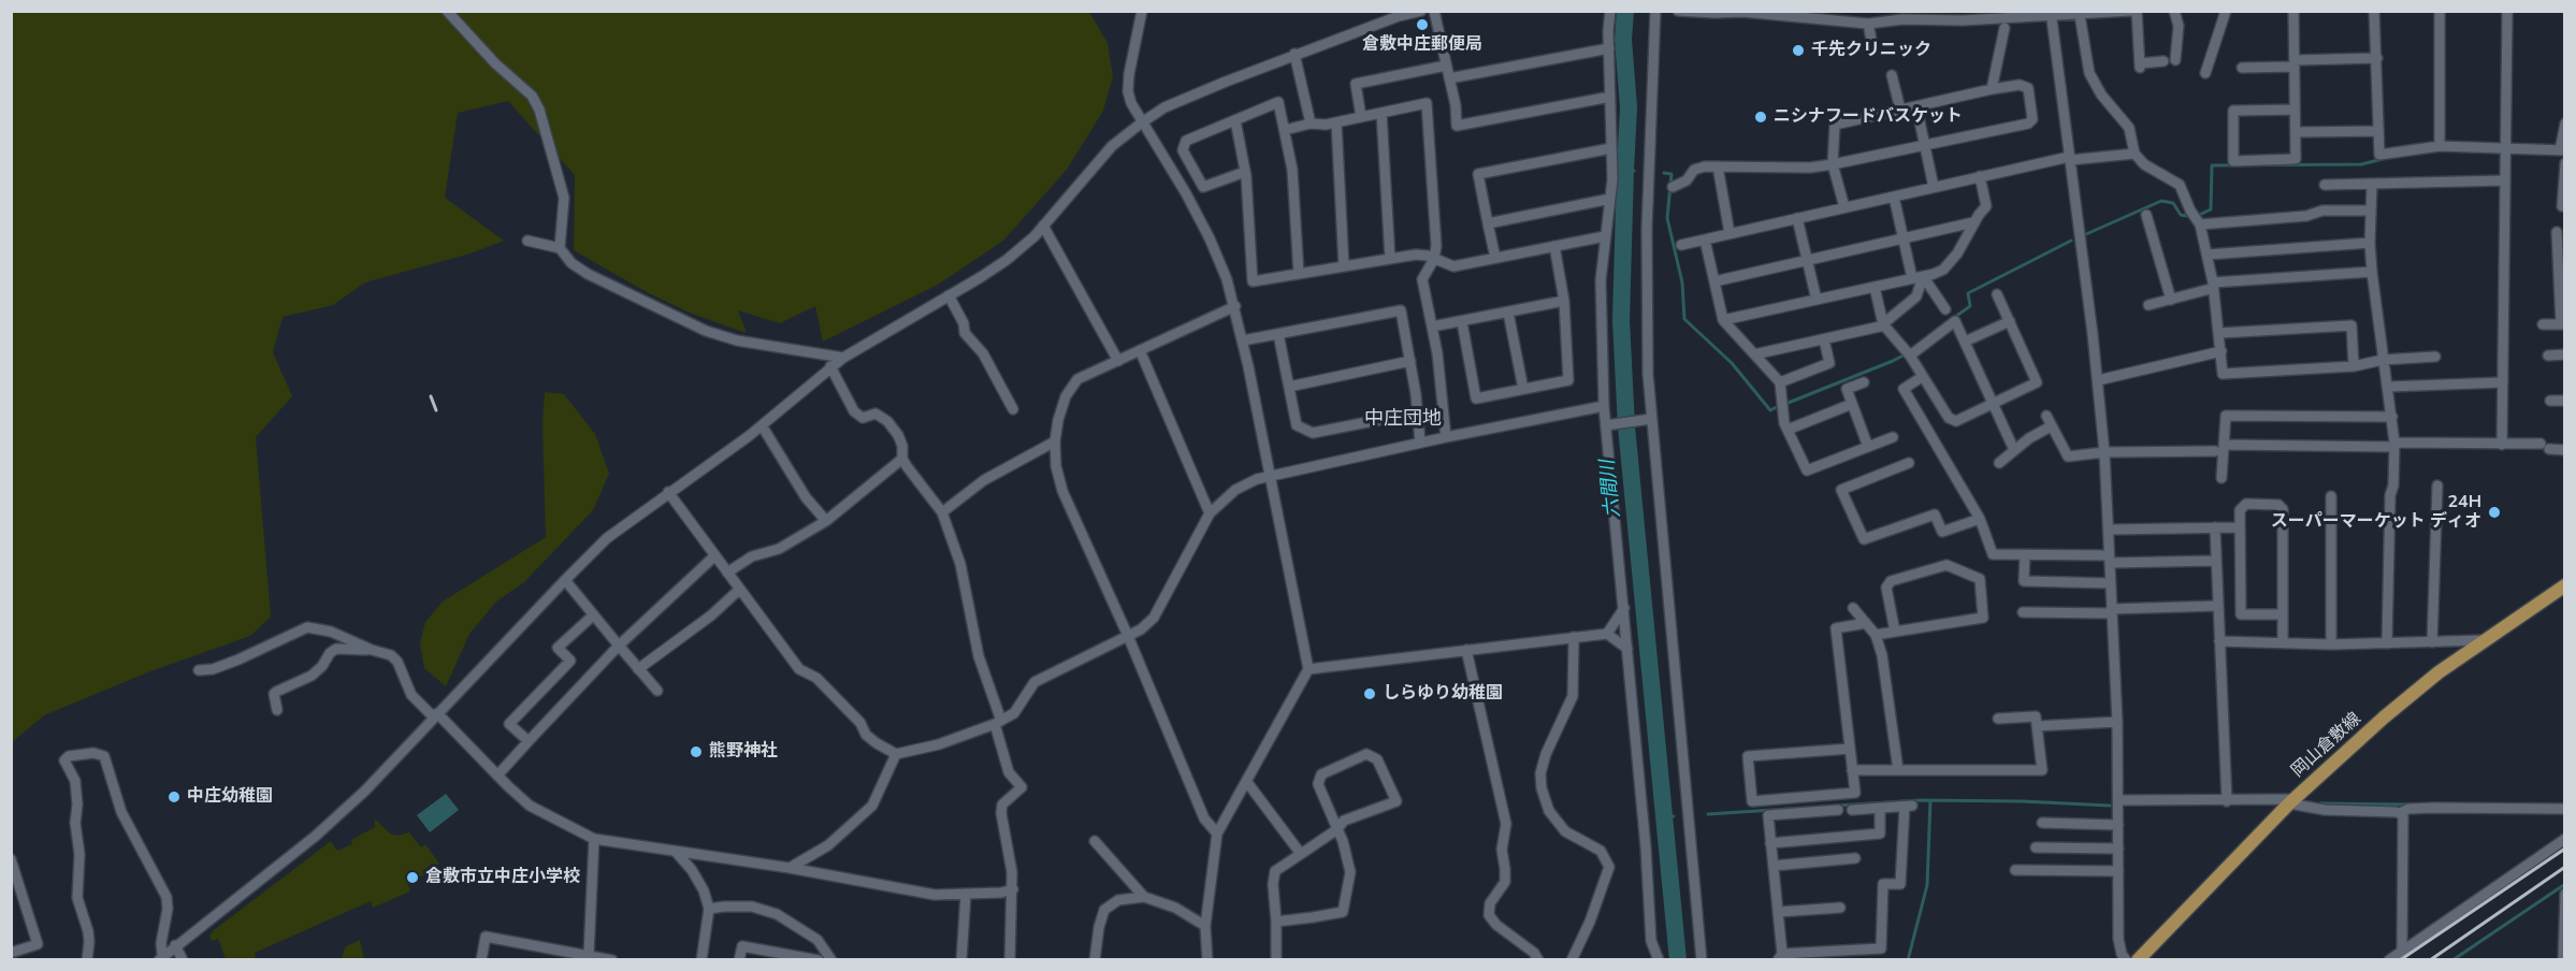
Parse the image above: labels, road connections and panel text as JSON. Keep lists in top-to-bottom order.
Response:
{
  "streets": {
    "main road": ["岡山倉敷線"]
  },
  "districts": ["中庄団地"],
  "water": ["六間川"],
  "places": [
    "倉敷中庄郵便局",
    "千先クリニック",
    "ニシナフードバスケット",
    "24H スーパーマーケット ディオ",
    "しらゆり幼稚園",
    "熊野神社",
    "中庄幼稚園",
    "倉敷市立中庄小学校"
  ]
}
